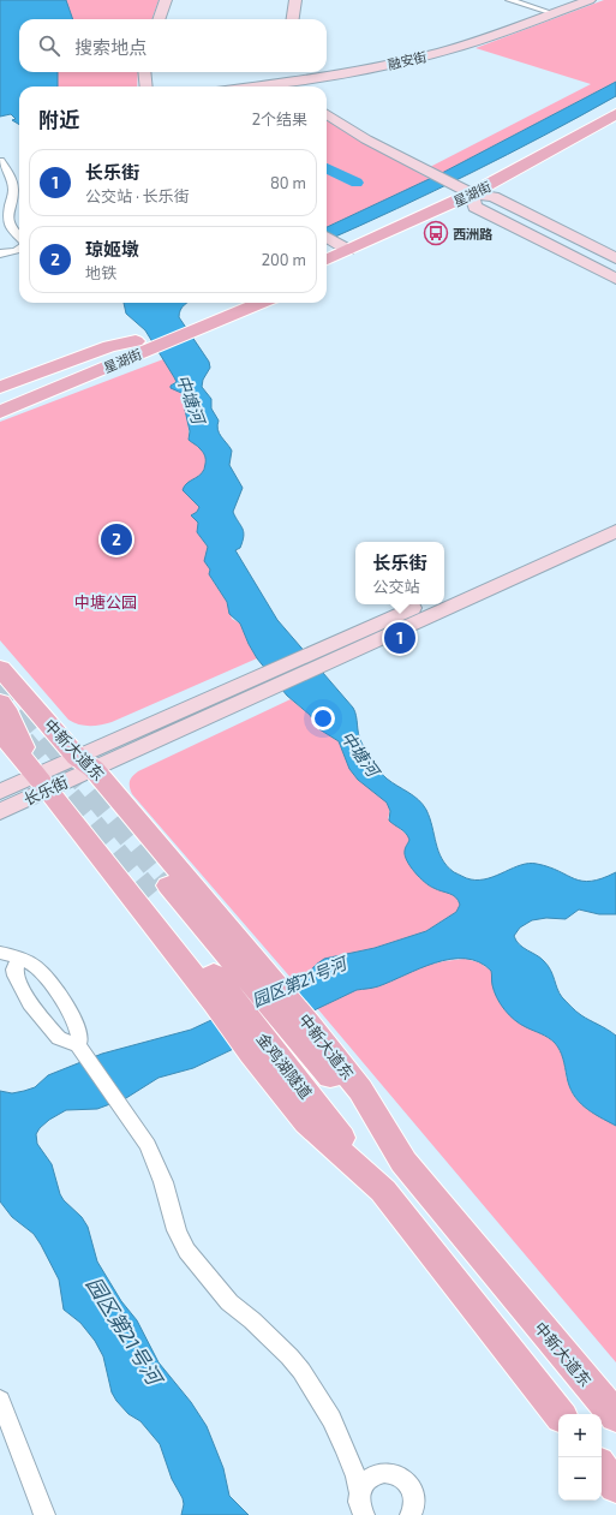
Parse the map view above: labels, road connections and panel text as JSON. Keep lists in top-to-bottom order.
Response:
{
  "streets": {
    "main road": ["星湖街", "中新大道东", "金鸡湖隧道"],
    "street": ["融安街", "长乐街"]
  },
  "crossings": [
    ["中新大道东", "长乐街"],
    ["中新大道东", "金鸡湖隧道"]
  ],
  "water": ["中塘河", "园区第21号河"],
  "parks": ["中塘公园"],
  "places": {
    "bus stop": ["西洲路"]
  },
  "page": {
    "search": "搜索地点",
    "heading": ["附近", "2个结果"],
    "list": [
      {
        "mark": "1",
        "name": "长乐街",
        "note": "公交站 · 长乐街",
        "value": "80 m"
      },
      {
        "mark": "2",
        "name": "琼姬墩",
        "note": "地铁",
        "value": "200 m"
      }
    ],
    "pins": ["2", "1"],
    "popup": ["长乐街", "公交站"],
    "map_buttons": ["+", "−"]
  }
}
